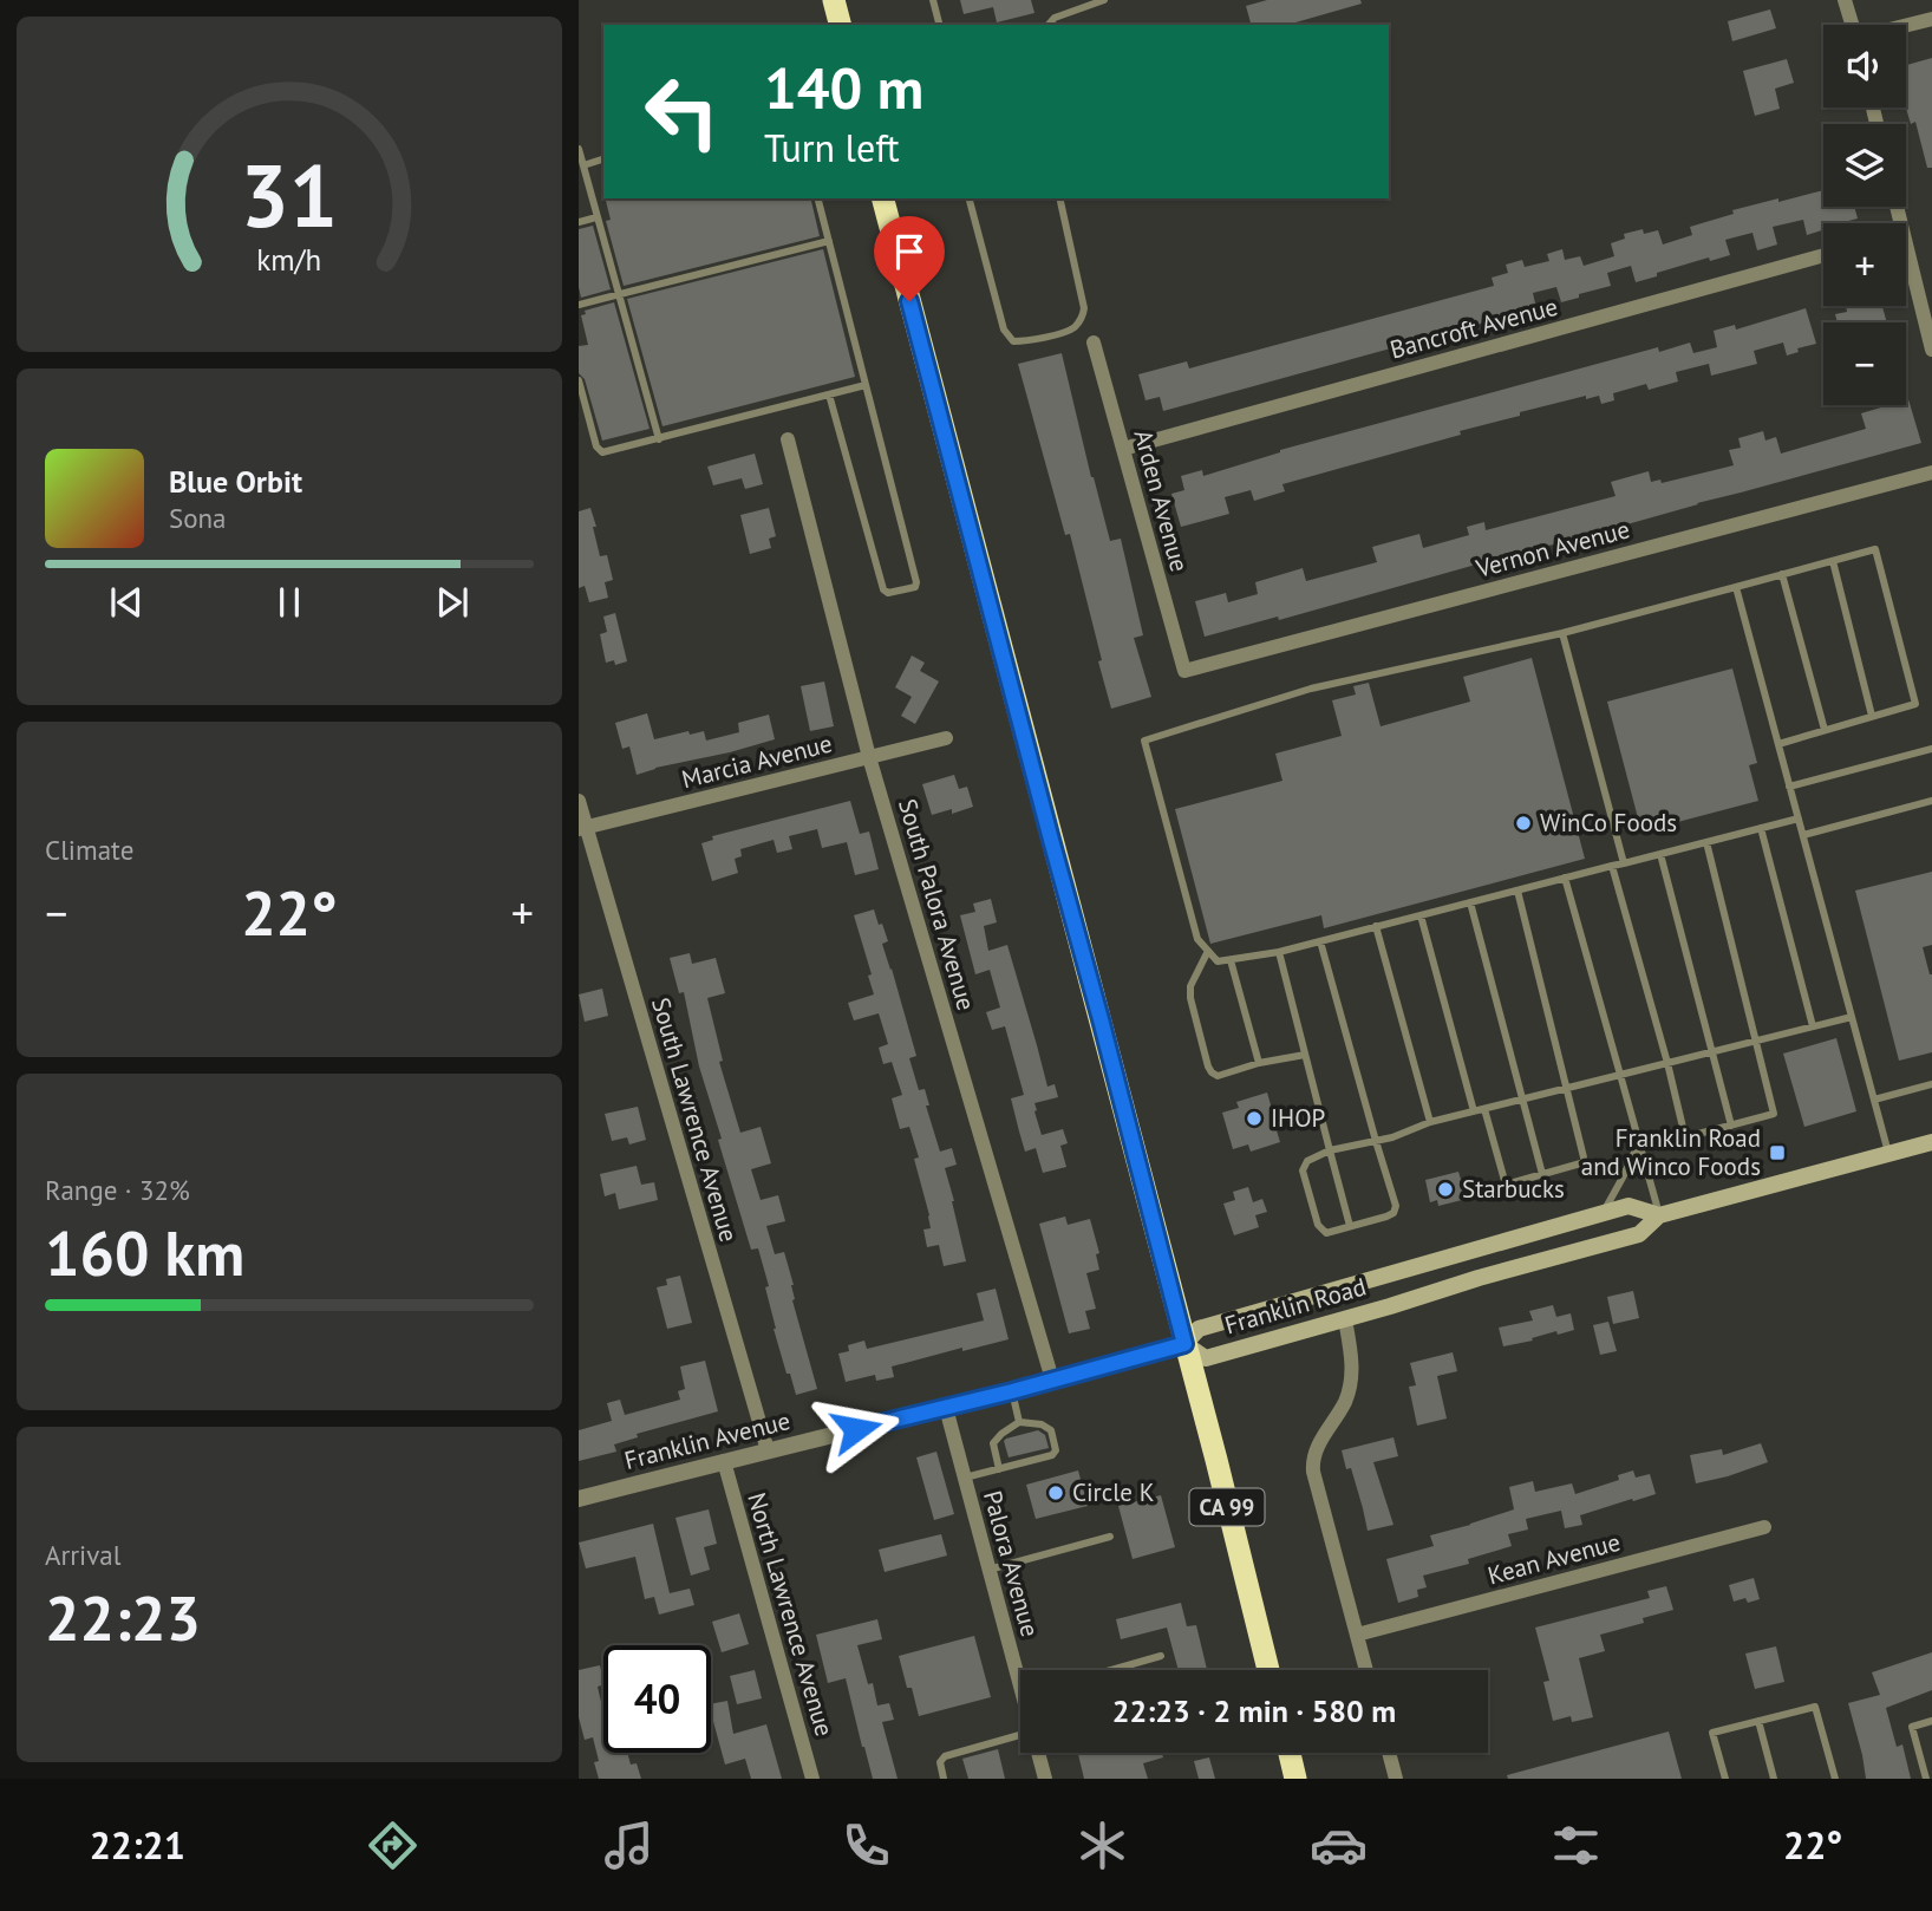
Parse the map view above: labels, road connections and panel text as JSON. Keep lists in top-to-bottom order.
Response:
{
  "streets": {
    "highway": ["CA 99"],
    "main road": ["Franklin Road"],
    "street": [
      "Bancroft Avenue",
      "Arden Avenue",
      "Vernon Avenue",
      "Marcia Avenue",
      "South Palora Avenue",
      "South Lawrence Avenue",
      "Franklin Avenue",
      "Kean Avenue",
      "Palora Avenue",
      "North Lawrence Avenue"
    ]
  },
  "crossings": [
    ["Bancroft Avenue", "Arden Avenue"],
    ["Arden Avenue", "Vernon Avenue"],
    ["Marcia Avenue", "South Palora Avenue"],
    ["Marcia Avenue", "South Lawrence Avenue"],
    ["South Palora Avenue", "Franklin Avenue"],
    ["South Lawrence Avenue", "Franklin Avenue"],
    ["Franklin Road", "Franklin Avenue"],
    ["Franklin Road", "CA 99"],
    ["Franklin Avenue", "CA 99"],
    ["Franklin Avenue", "Palora Avenue"],
    ["Franklin Avenue", "North Lawrence Avenue"]
  ],
  "places": {
    "other": [
      "WinCo Foods",
      "IHOP",
      "Starbucks",
      "Circle K"
    ],
    "transit": ["Franklin Road and Winco Foods"]
  },
  "page": {
    "map_buttons": ["+", "−"],
    "turn": ["140 m", "Turn left"],
    "song": ["Blue Orbit", "Sona"],
    "tile": [
      "Climate",
      ["Range · 32%", "160 km"],
      ["Arrival", "22:23"]
    ],
    "heat": ["−", "22°", "+"],
    "limit": "40",
    "trip": "22:23 · 2 min · 580 m",
    "tabs": ["22:21", "22°"],
    "gauge": ["31", "km/h"]
  }
}
